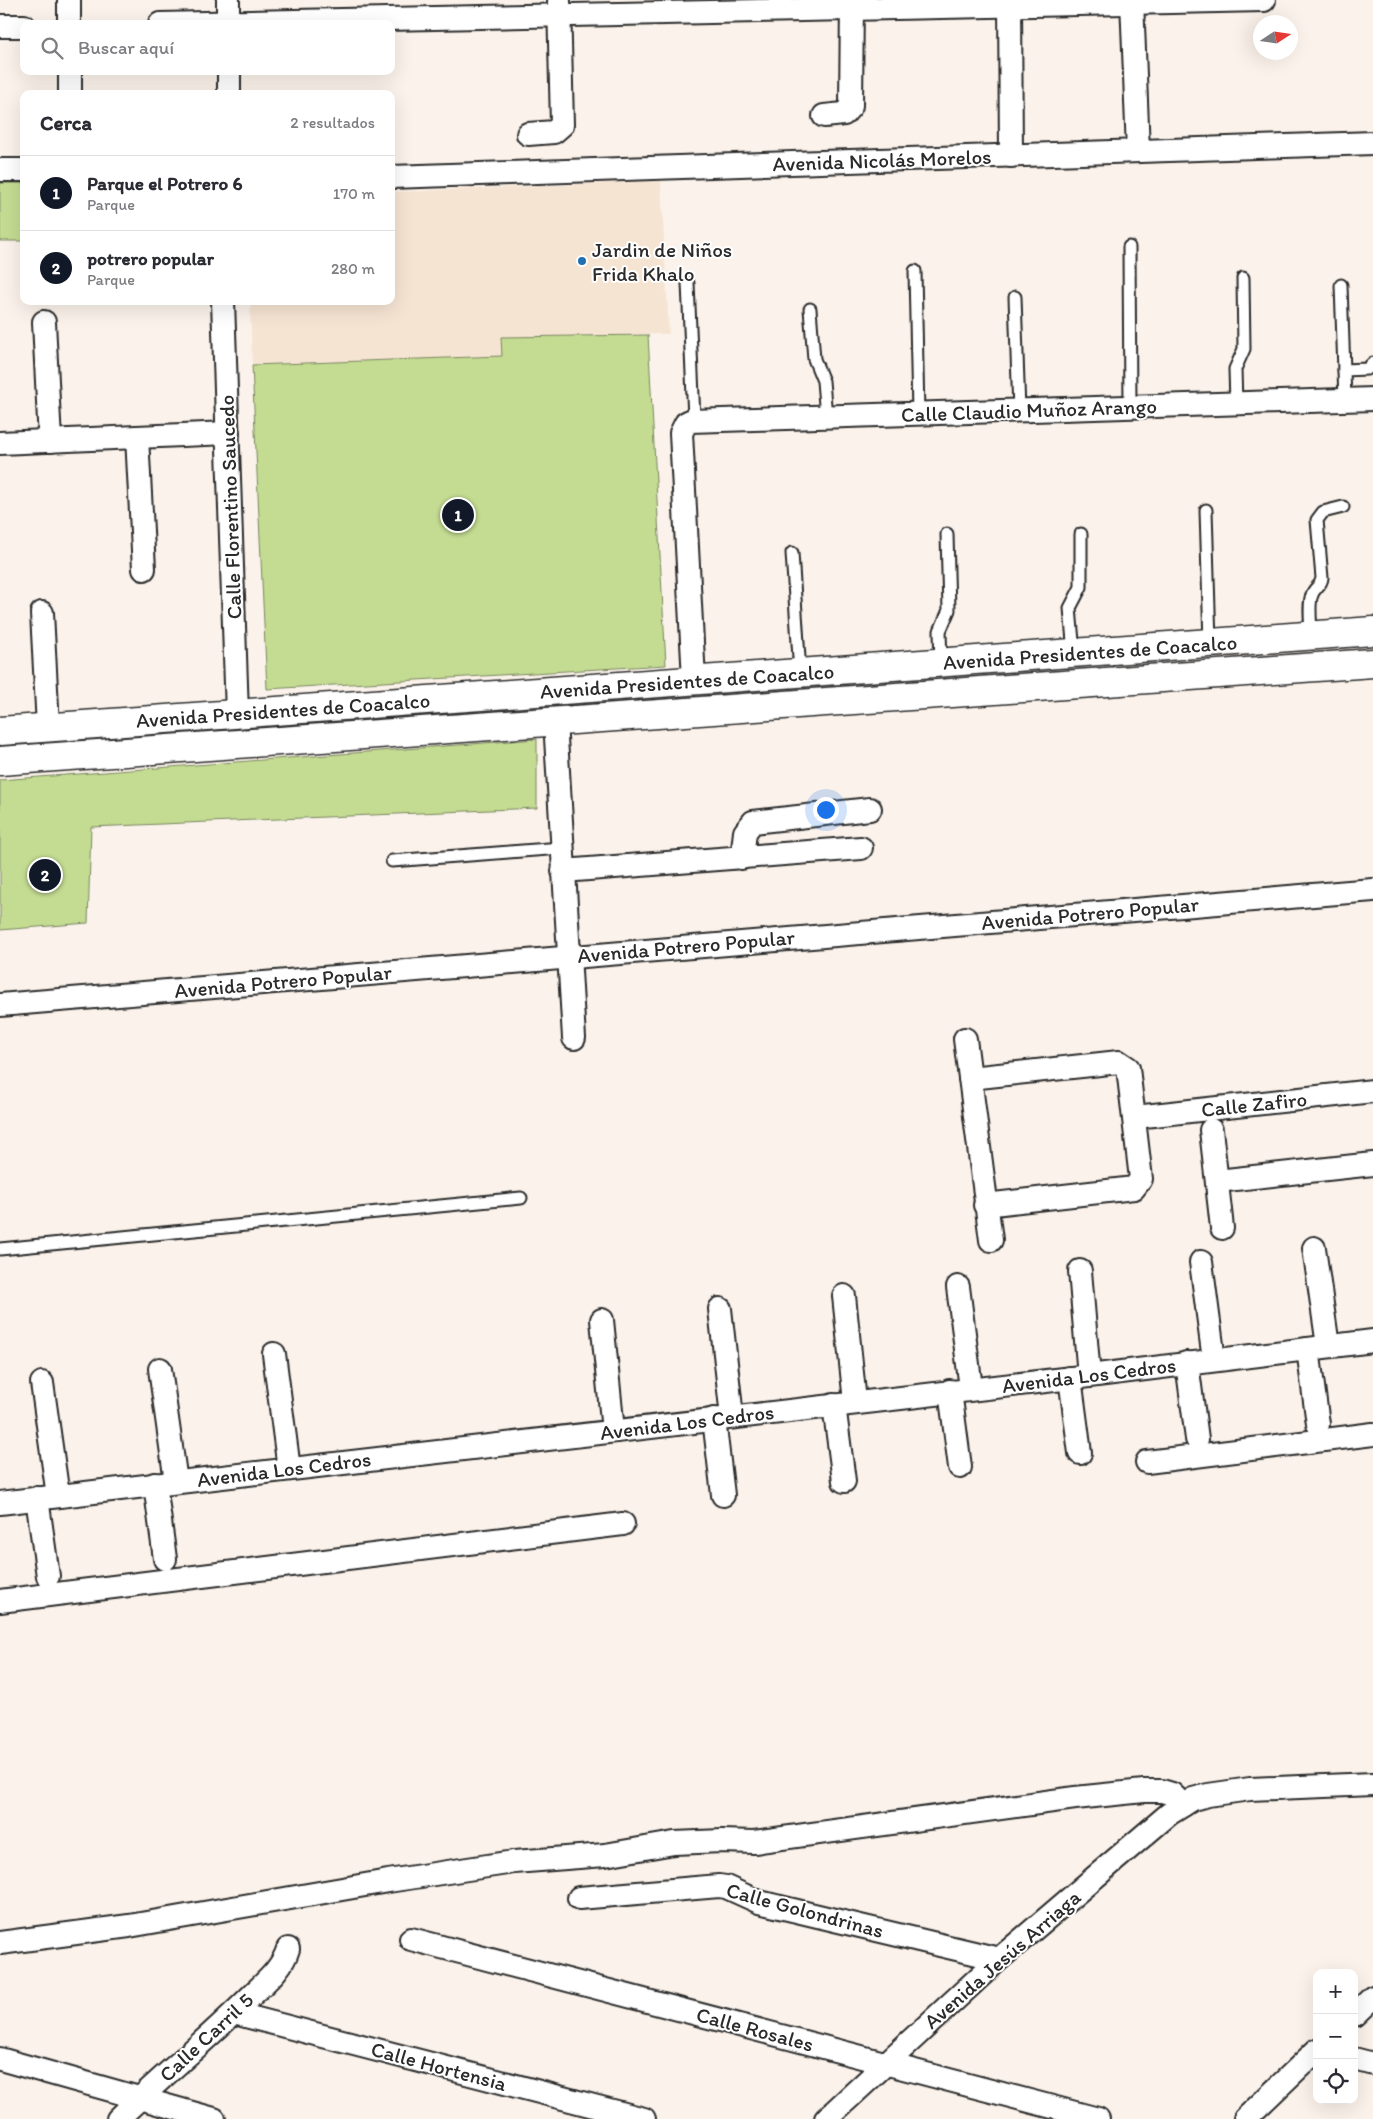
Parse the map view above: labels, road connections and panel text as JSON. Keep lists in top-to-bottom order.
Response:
{
  "streets": {
    "street": [
      "Avenida Nicolás Morelos",
      "Calle Claudio Muñoz Arango",
      "Calle Florentino Saucedo",
      "Avenida Presidentes de Coacalco",
      "Avenida Potrero Popular",
      "Calle Zafiro",
      "Avenida Los Cedros",
      "Calle Golondrinas",
      "Avenida Jesús Arriaga",
      "Calle Rosales",
      "Calle Carril 5",
      "Calle Hortensia"
    ]
  },
  "crossings": [
    ["Calle Florentino Saucedo", "Avenida Presidentes de Coacalco"],
    ["Calle Golondrinas", "Avenida Jesús Arriaga"],
    ["Avenida Jesús Arriaga", "Calle Rosales"],
    ["Calle Carril 5", "Calle Hortensia"]
  ],
  "places": ["Jardin de Niños Frida Khalo"],
  "north": "right",
  "page": {
    "search": "Buscar aquí",
    "heading": ["Cerca", "2 resultados"],
    "list": [
      {
        "mark": "1",
        "name": "Parque el Potrero 6",
        "note": "Parque",
        "value": "170 m"
      },
      {
        "mark": "2",
        "name": "potrero popular",
        "note": "Parque",
        "value": "280 m"
      }
    ],
    "pins": ["1", "2"],
    "map_buttons": ["+", "−"]
  }
}
